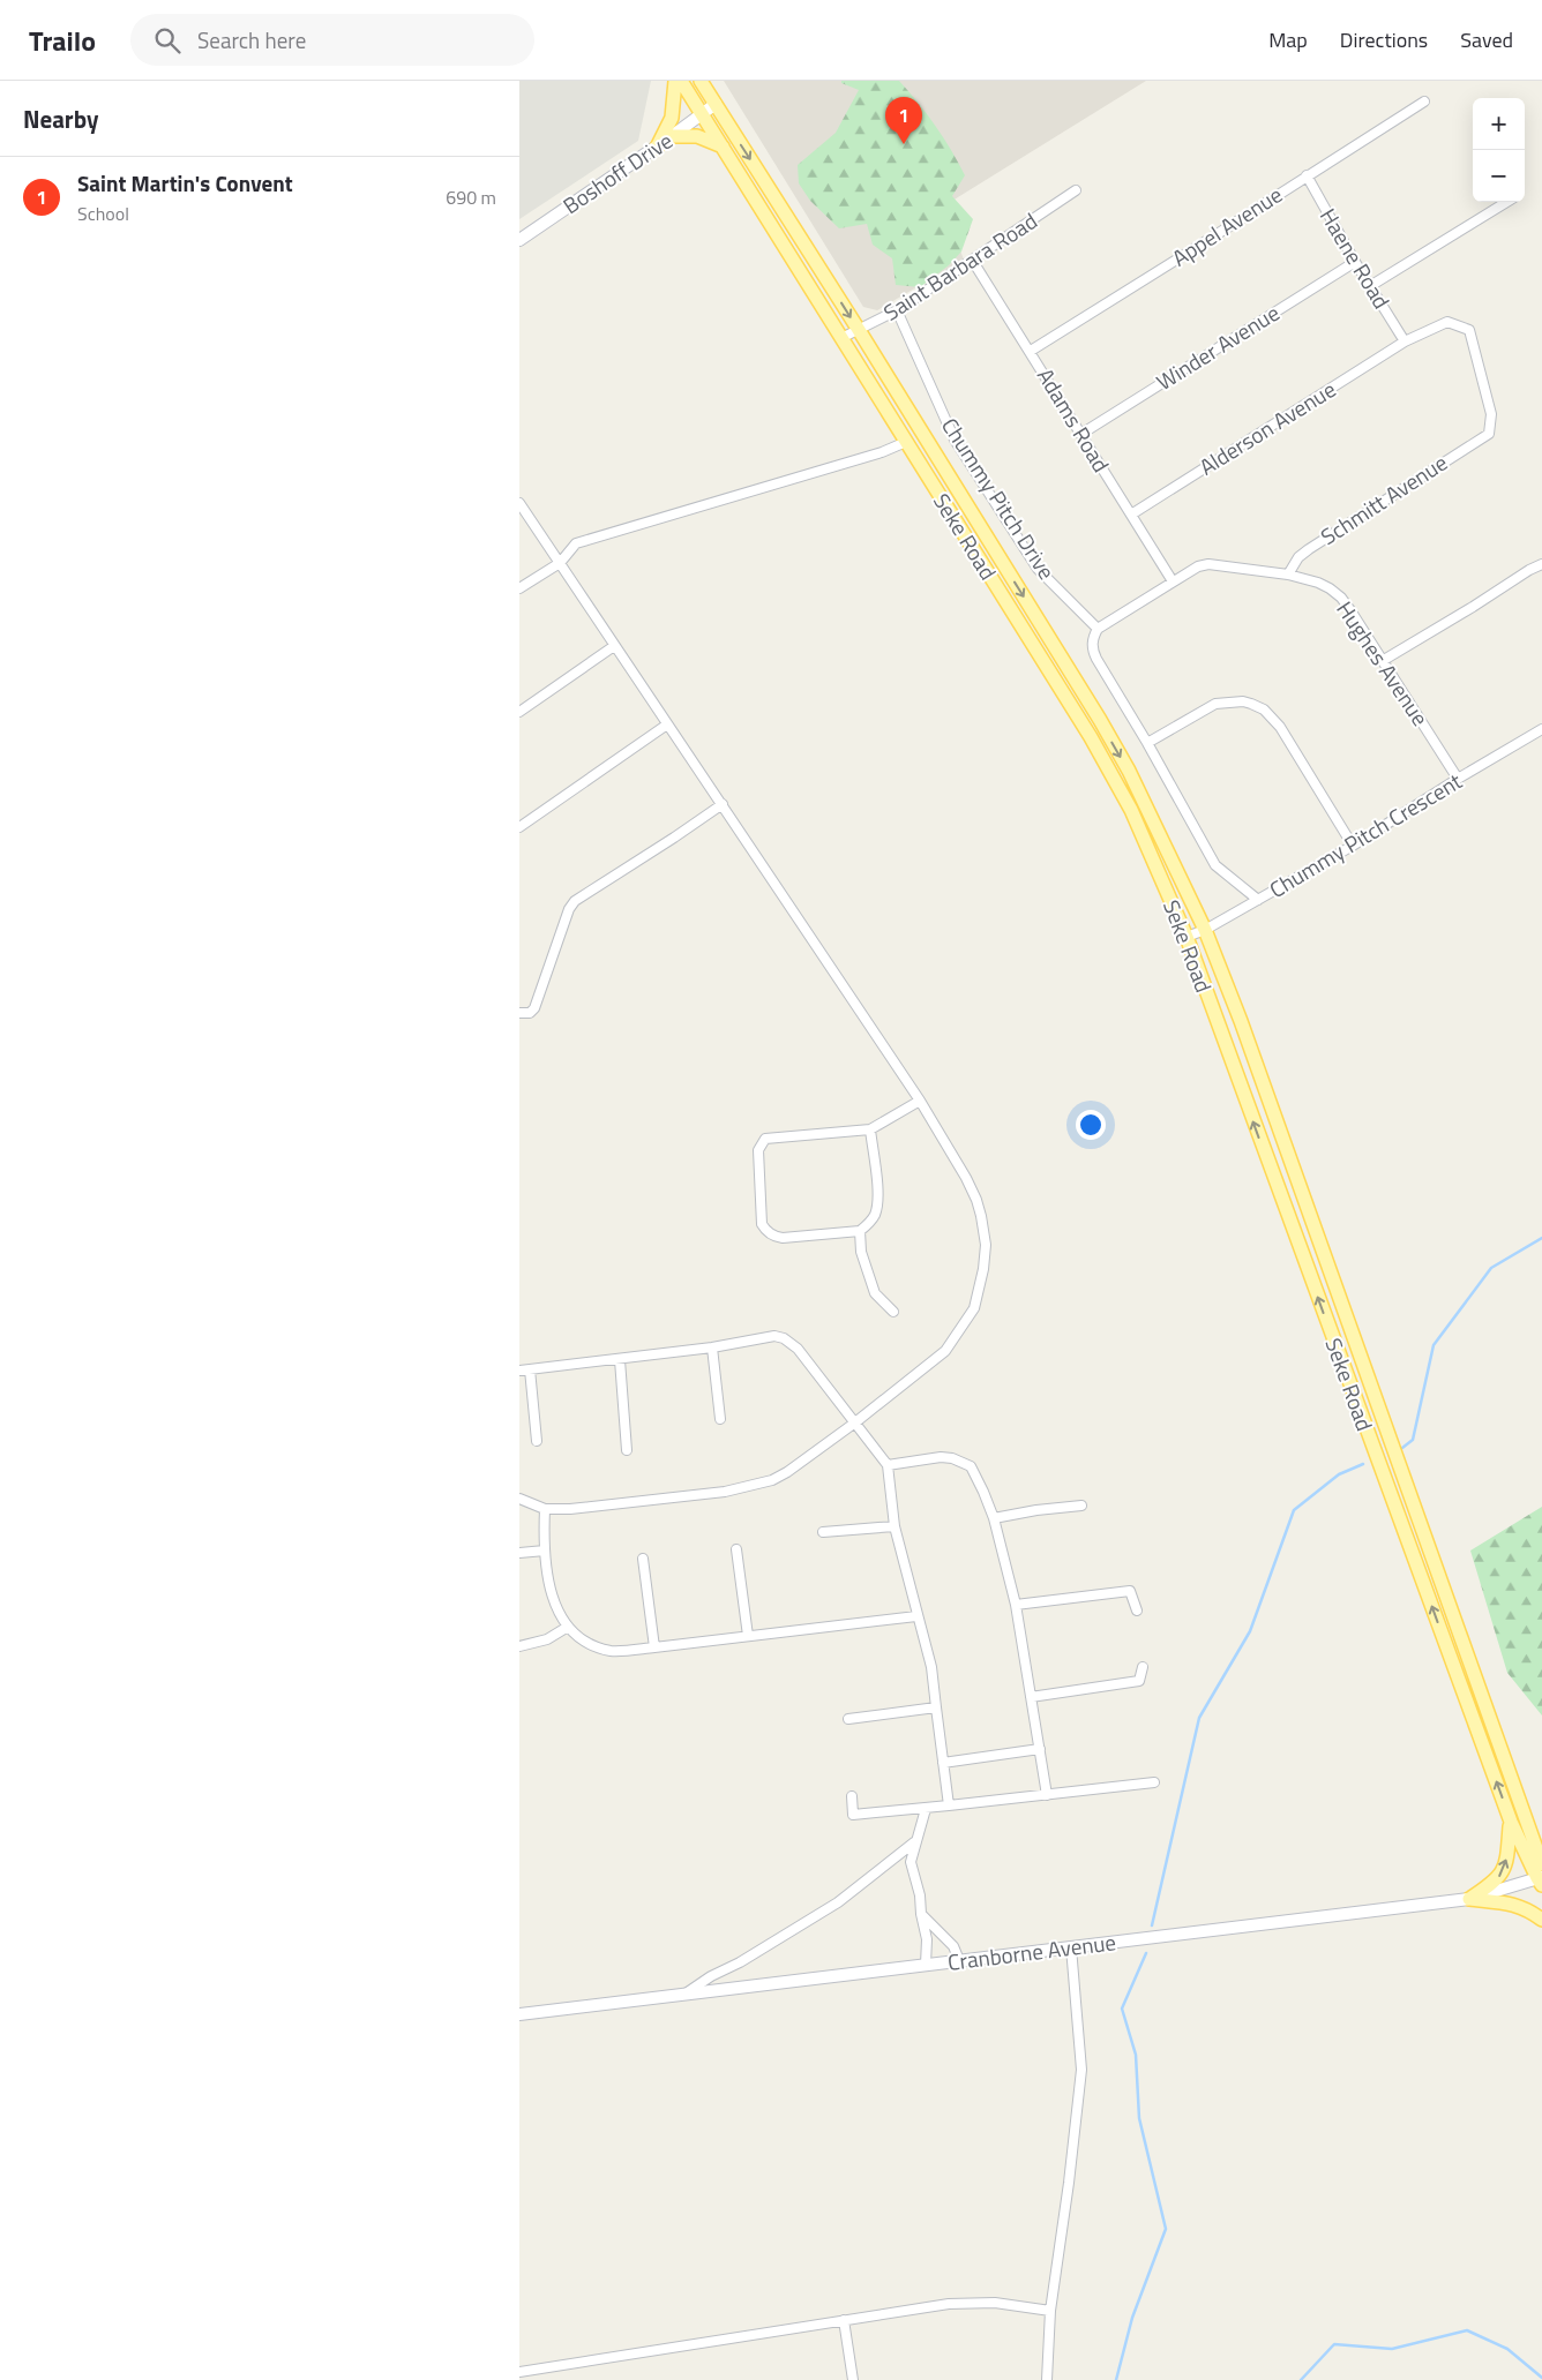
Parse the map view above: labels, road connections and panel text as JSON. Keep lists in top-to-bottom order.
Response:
{
  "streets": {
    "main road": ["Seke Road"],
    "street": [
      "Boshoff Drive",
      "Appel Avenue",
      "Haene Road",
      "Saint Barbara Road",
      "Winder Avenue",
      "Adams Road",
      "Alderson Avenue",
      "Chummy Pitch Drive",
      "Schmitt Avenue",
      "Hughes Avenue",
      "Chummy Pitch Crescent",
      "Cranborne Avenue"
    ]
  },
  "crossings": [
    ["Boshoff Drive", "Seke Road"],
    ["Appel Avenue", "Haene Road"],
    ["Appel Avenue", "Adams Road"],
    ["Haene Road", "Winder Avenue"],
    ["Haene Road", "Alderson Avenue"],
    ["Saint Barbara Road", "Adams Road"],
    ["Saint Barbara Road", "Chummy Pitch Drive"],
    ["Saint Barbara Road", "Seke Road"],
    ["Winder Avenue", "Adams Road"],
    ["Adams Road", "Alderson Avenue"],
    ["Adams Road", "Hughes Avenue"],
    ["Alderson Avenue", "Schmitt Avenue"],
    ["Chummy Pitch Drive", "Hughes Avenue"],
    ["Schmitt Avenue", "Hughes Avenue"],
    ["Seke Road", "Chummy Pitch Crescent"],
    ["Seke Road", "Cranborne Avenue"],
    ["Hughes Avenue", "Chummy Pitch Crescent"]
  ],
  "page": {
    "header": "Trailo",
    "search": "Search here",
    "nav": ["Map", "Directions", "Saved"],
    "heading": "Nearby",
    "pins": "1",
    "map_buttons": ["+", "−"],
    "list": [
      {
        "mark": "1",
        "name": "Saint Martin's Convent",
        "note": "School",
        "value": "690 m"
      }
    ]
  }
}
